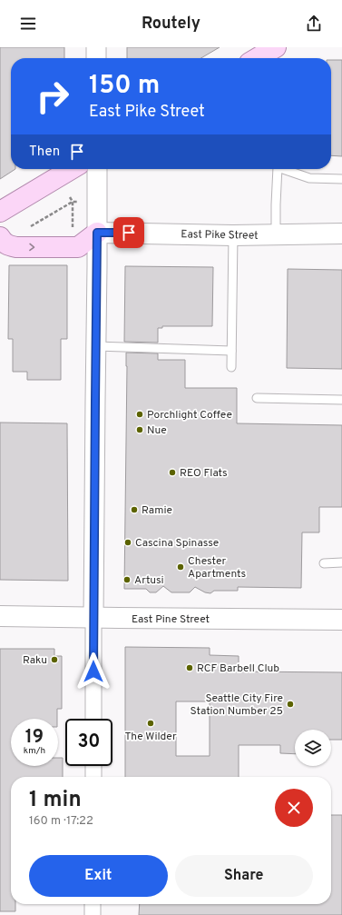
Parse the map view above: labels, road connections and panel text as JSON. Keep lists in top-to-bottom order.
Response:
{
  "streets": {
    "main road": ["East Pike Street", "East Pine Street"]
  },
  "places": [
    "Porchlight Coffee",
    "Nue",
    "REO Flats",
    "Ramie",
    "Cascina Spinasse",
    "Chester Apartments",
    "Artusi",
    "Raku",
    "RCF Barbell Club",
    "Seattle City Fire Station Number 25",
    "The Wilder"
  ],
  "page": {
    "header": "Routely",
    "turn": ["150 m", "East Pike Street"],
    "then": "Then",
    "speed": "19 km/h",
    "limit": "30",
    "heading": ["1 min", "160 m · 17:22"],
    "buttons": ["Exit", "Share"]
  }
}
